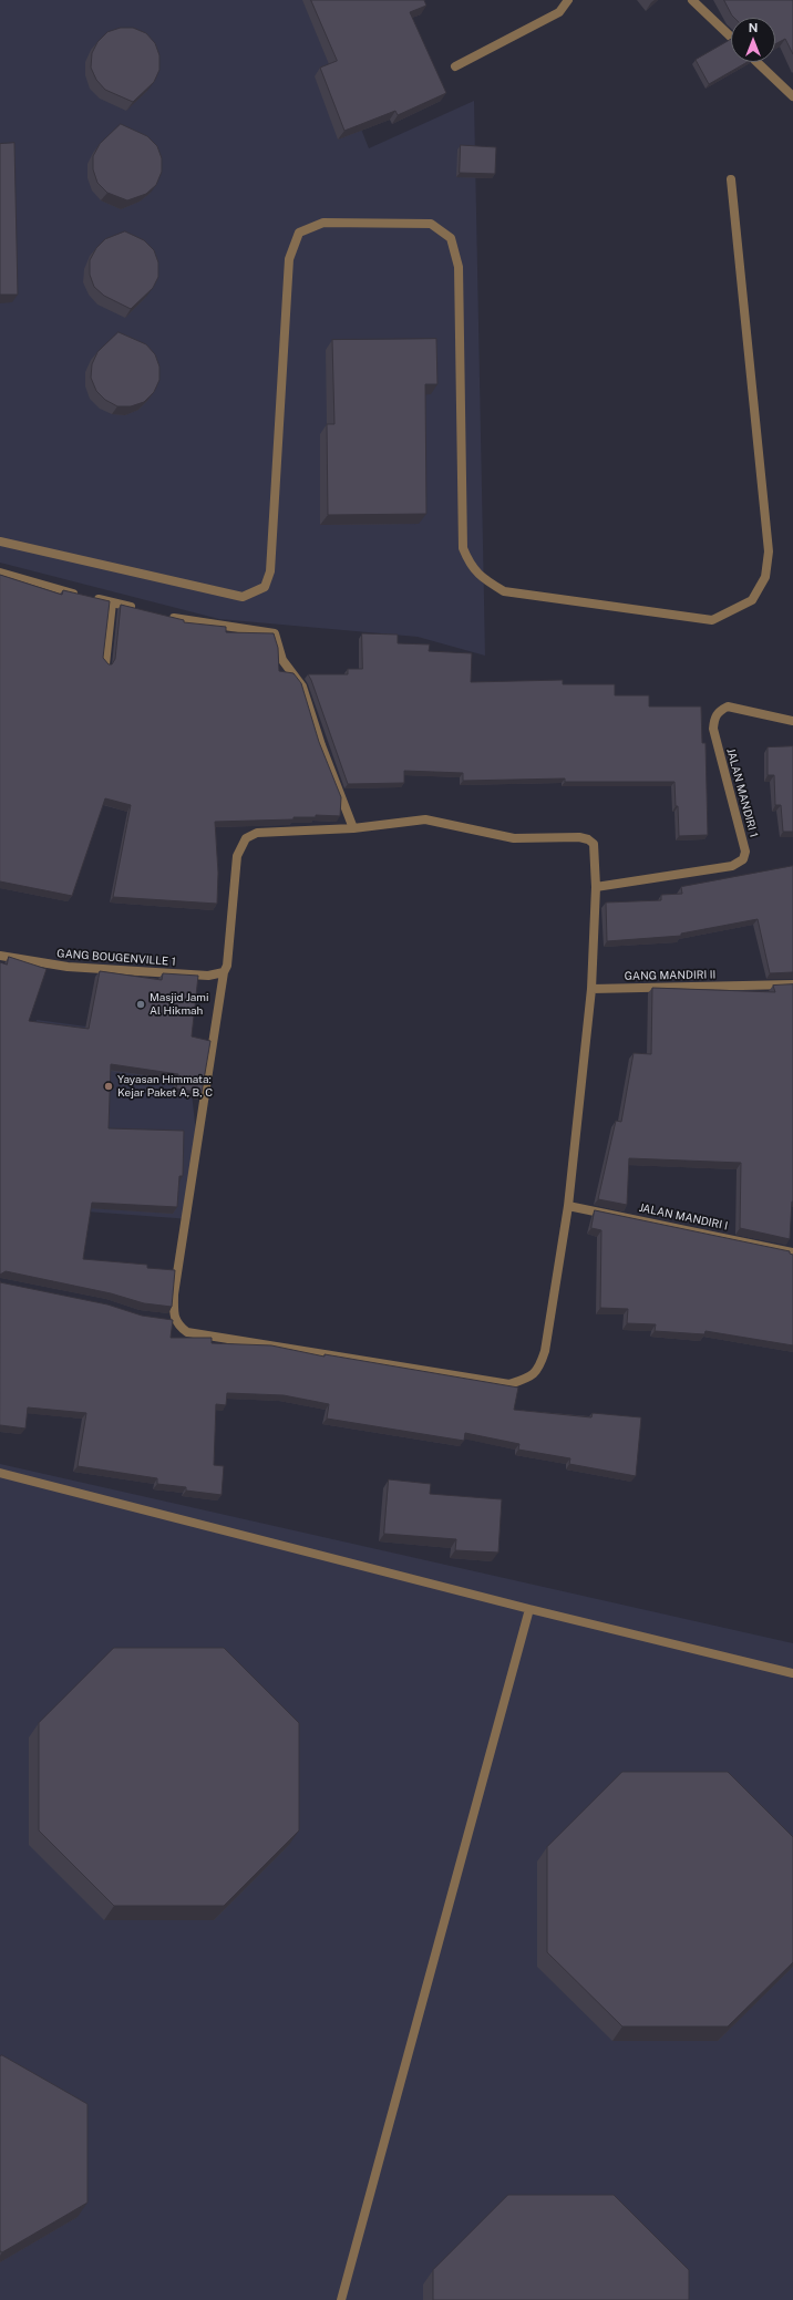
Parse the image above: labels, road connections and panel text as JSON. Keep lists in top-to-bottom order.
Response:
{
  "streets": {
    "street": [
      "JALAN MANDIRI 1",
      "GANG BOUGENVILLE 1",
      "GANG MANDIRI II",
      "JALAN MANDIRI I"
    ]
  },
  "places": ["Masjid Jami Al Hikmah", "Yayasan Himmata: Kejar Paket A, B, C"],
  "north": "top"
}
